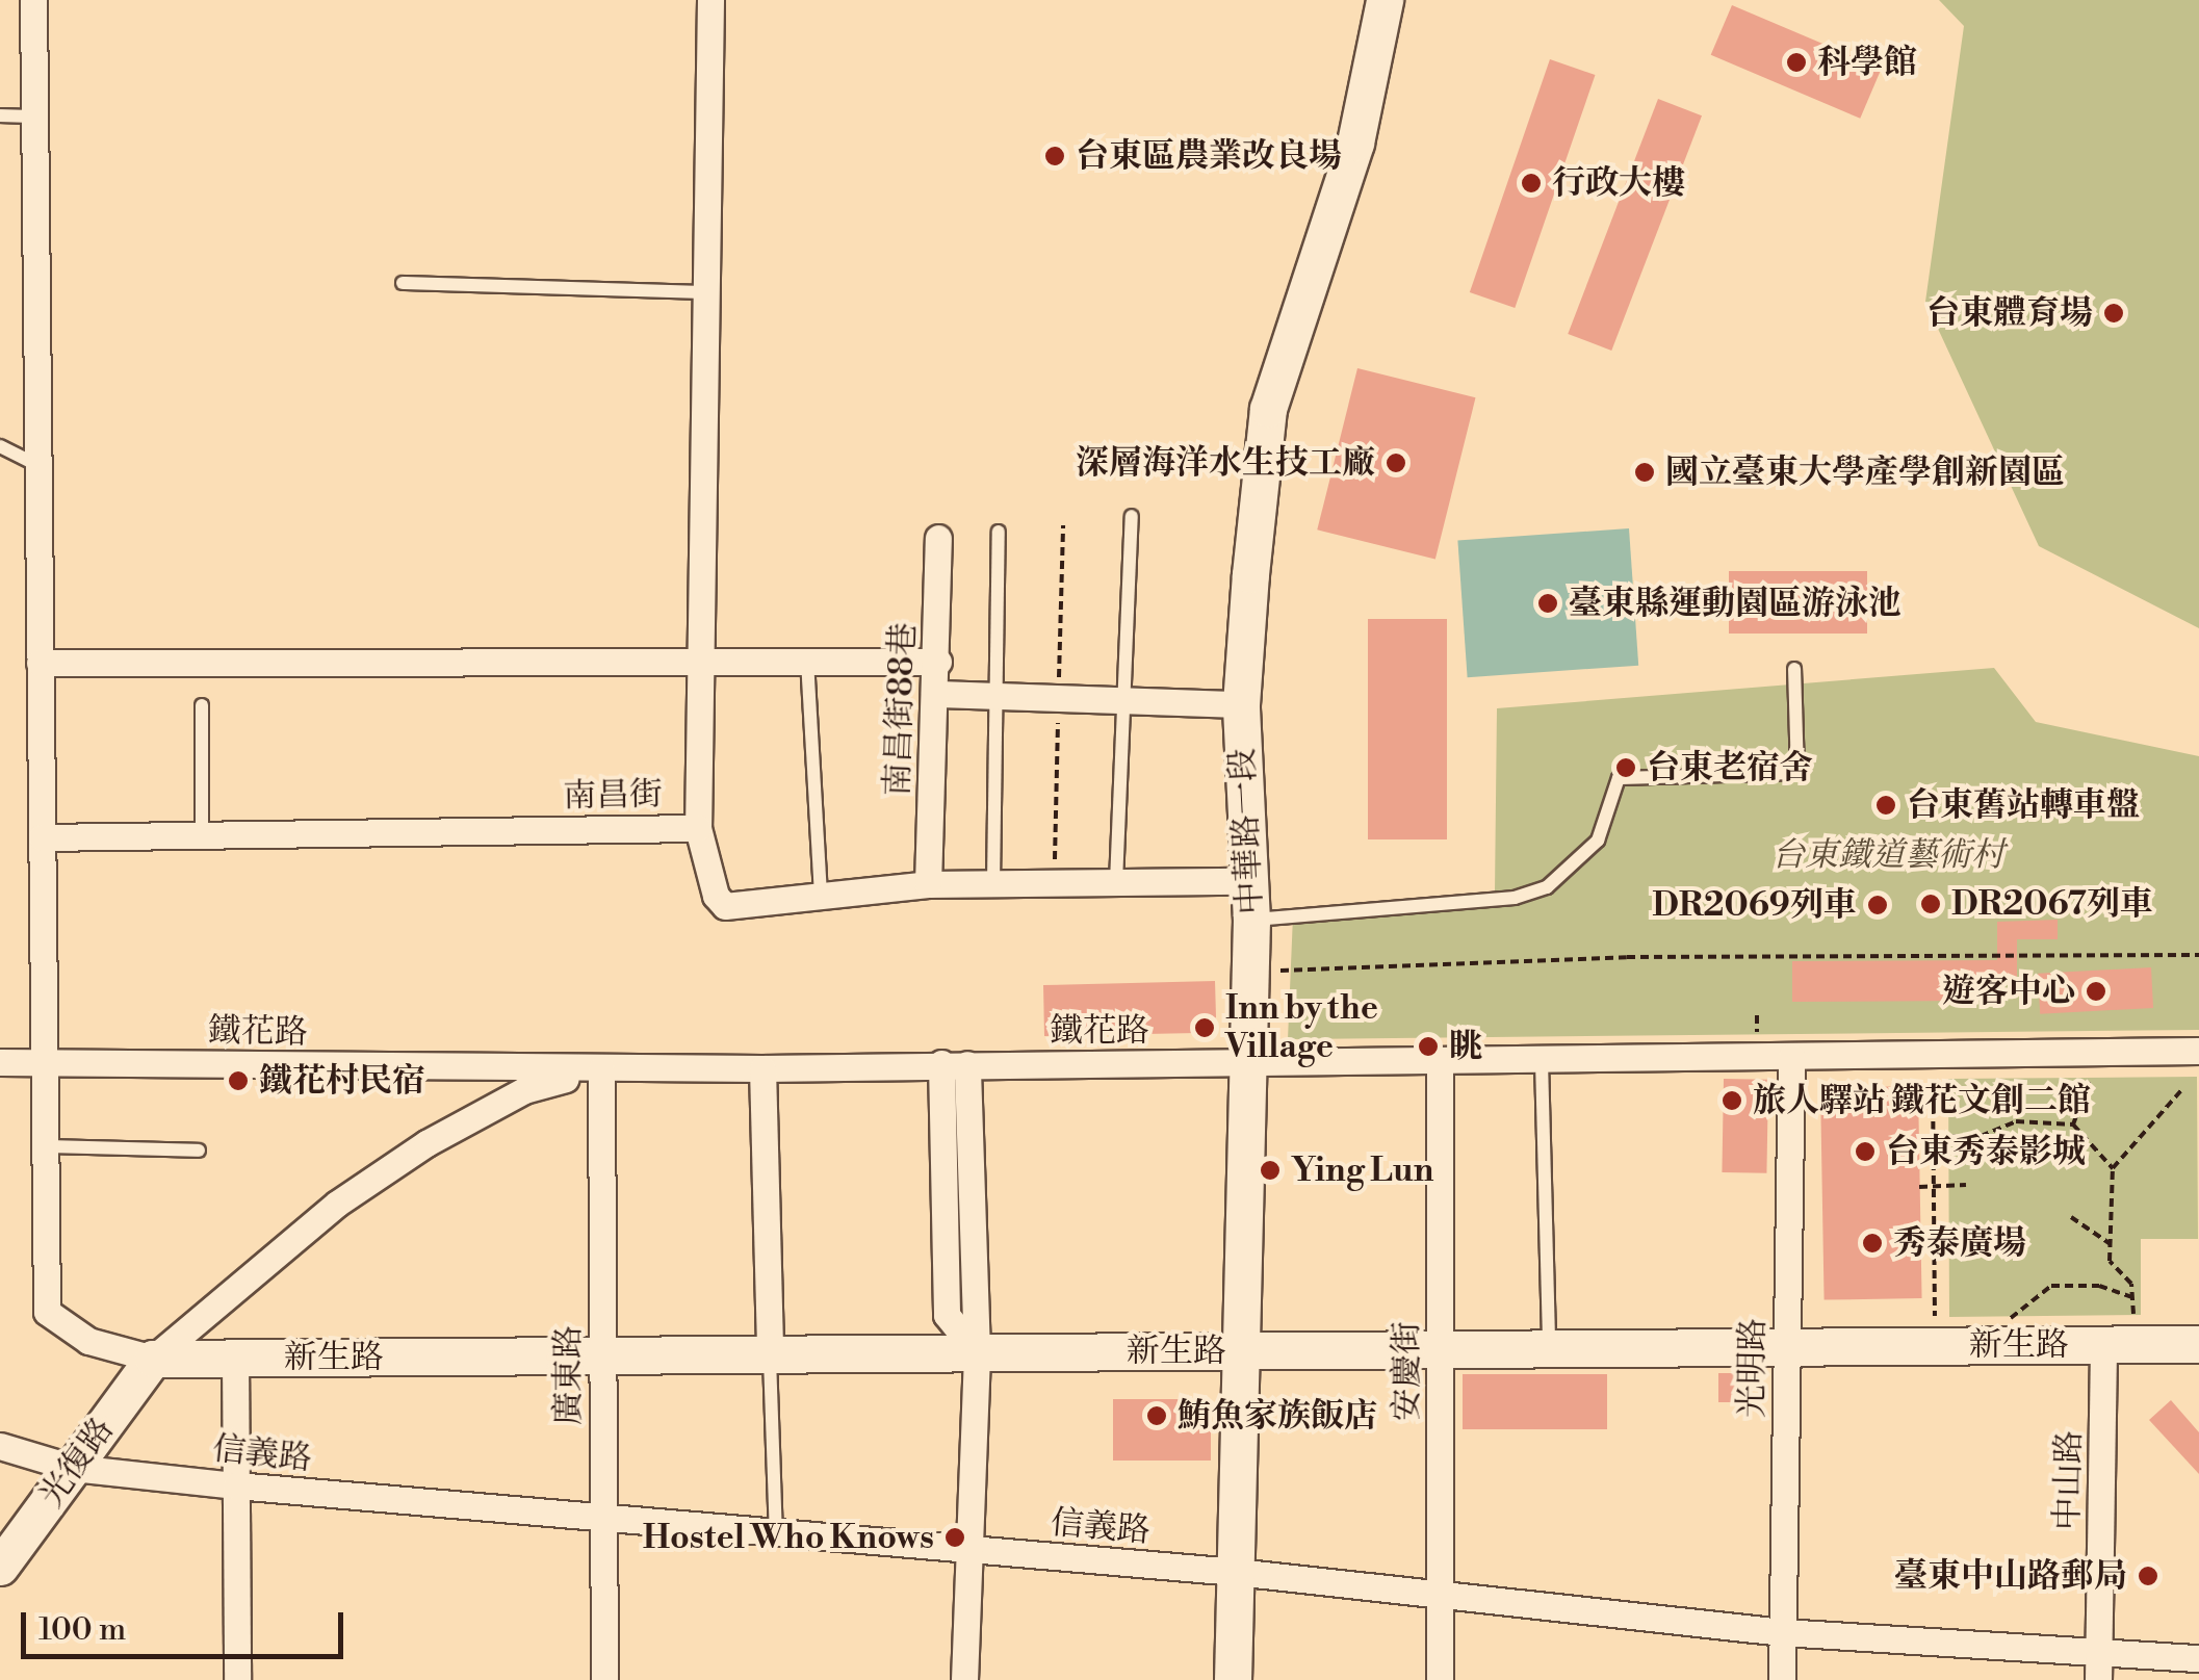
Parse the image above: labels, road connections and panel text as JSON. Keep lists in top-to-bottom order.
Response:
{
  "streets": {
    "street": [
      "南昌街88巷",
      "南昌街",
      "中華路一段",
      "鐵花路",
      "新生路",
      "光明路",
      "安慶街",
      "廣東路",
      "信義路",
      "光復路",
      "中山路"
    ]
  },
  "crossings": [
    ["南昌街88巷", "南昌街"],
    ["南昌街", "中華路一段"],
    ["中華路一段", "鐵花路"],
    ["中華路一段", "新生路"],
    ["中華路一段", "信義路"],
    ["鐵花路", "光明路"],
    ["鐵花路", "安慶街"],
    ["鐵花路", "廣東路"],
    ["新生路", "光明路"],
    ["新生路", "安慶街"],
    ["新生路", "廣東路"],
    ["新生路", "光復路"],
    ["新生路", "中山路"],
    ["光明路", "信義路"],
    ["安慶街", "信義路"],
    ["廣東路", "信義路"],
    ["信義路", "光復路"],
    ["信義路", "中山路"]
  ],
  "parks": ["台東鐵道藝術村"],
  "places": [
    "科學館",
    "台東區農業改良場",
    "行政大樓",
    "台東體育場",
    "深層海洋水生技工廠",
    "國立臺東大學產學創新園區",
    "臺東縣運動園區游泳池",
    "台東老宿舍",
    "台東舊站轉車盤",
    "DR2067列車",
    "DR2069列車",
    "遊客中心",
    "Inn by the Village",
    "眺",
    "鐵花村民宿",
    "旅人驛站 鐵花文創二館",
    "台東秀泰影城",
    "Ying Lun",
    "秀泰廣場",
    "鮪魚家族飯店",
    "Hostel Who Knows",
    "臺東中山路郵局"
  ],
  "scale_bar": "100 m"
}
